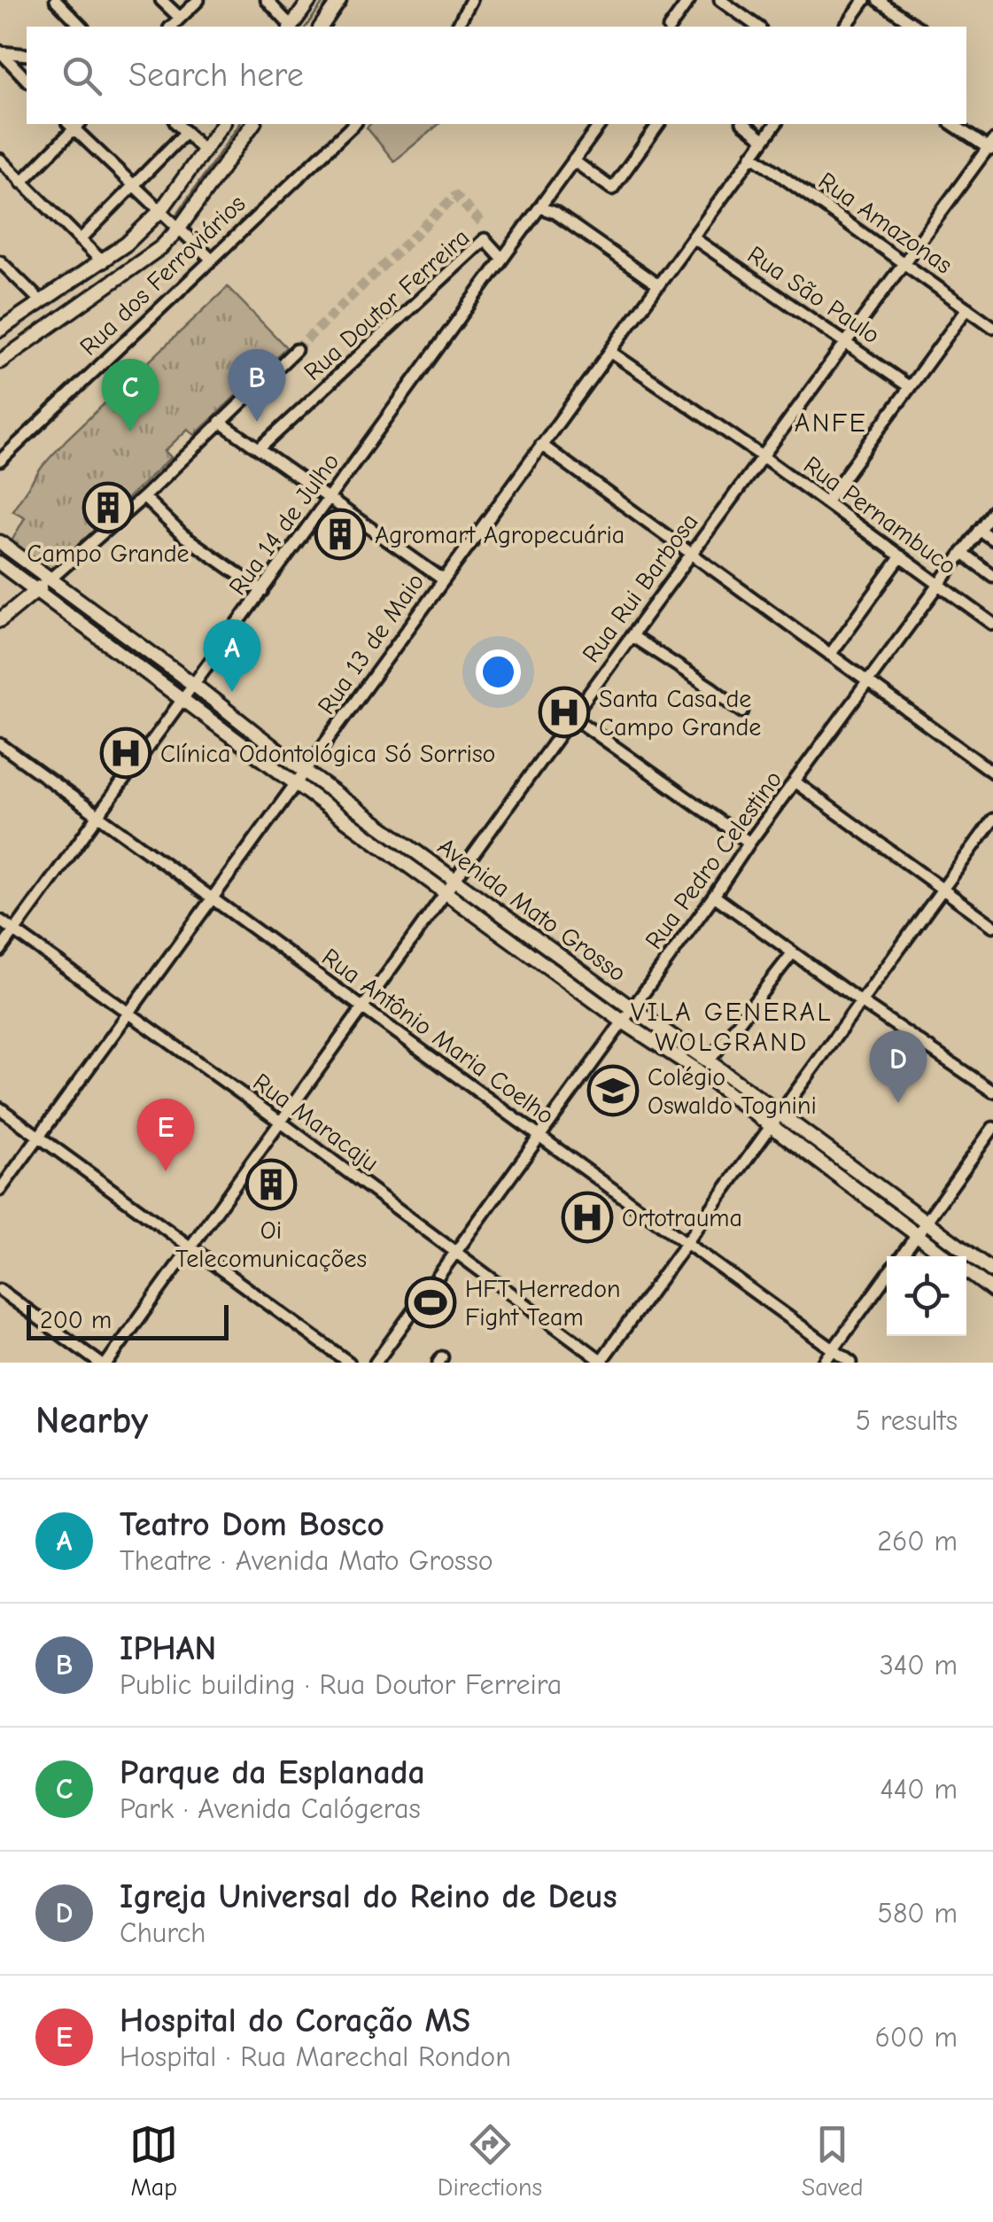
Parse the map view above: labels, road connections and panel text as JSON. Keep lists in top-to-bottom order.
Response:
{
  "streets": {
    "main road": ["Avenida Mato Grosso"],
    "street": [
      "Rua Amazonas",
      "Rua dos Ferroviários",
      "Rua São Paulo",
      "Rua Doutor Ferreira",
      "Rua Pernambuco",
      "Rua 14 de Julho",
      "Rua Rui Barbosa",
      "Rua 13 de Maio",
      "Rua Pedro Celestino",
      "Rua Antônio Maria Coelho",
      "Rua Maracaju"
    ]
  },
  "crossings": [
    ["Rua Amazonas", "Rua Rui Barbosa"],
    ["Rua Amazonas", "Rua 13 de Maio"],
    ["Rua São Paulo", "Rua Rui Barbosa"],
    ["Rua São Paulo", "Rua 13 de Maio"],
    ["Rua Doutor Ferreira", "Rua 14 de Julho"],
    ["Rua Pernambuco", "Rua Rui Barbosa"],
    ["Rua Pernambuco", "Rua 13 de Maio"],
    ["Rua Pernambuco", "Rua Pedro Celestino"],
    ["Rua 14 de Julho", "Avenida Mato Grosso"],
    ["Rua 14 de Julho", "Rua Antônio Maria Coelho"],
    ["Rua 14 de Julho", "Rua Maracaju"],
    ["Rua Rui Barbosa", "Avenida Mato Grosso"],
    ["Rua Rui Barbosa", "Rua Antônio Maria Coelho"],
    ["Rua Rui Barbosa", "Rua Maracaju"],
    ["Rua 13 de Maio", "Avenida Mato Grosso"],
    ["Rua 13 de Maio", "Rua Antônio Maria Coelho"],
    ["Rua 13 de Maio", "Rua Maracaju"],
    ["Rua Pedro Celestino", "Avenida Mato Grosso"],
    ["Rua Pedro Celestino", "Rua Antônio Maria Coelho"],
    ["Rua Pedro Celestino", "Rua Maracaju"]
  ],
  "districts": ["ANFE", "VILA GENERAL WOLGRAND"],
  "places": {
    "building": ["Campo Grande", "Agromart Agropecuária", "Oi Telecomunicações"],
    "hospital": ["Santa Casa de Campo Grande", "Clínica Odontológica Só Sorriso", "Ortotrauma"],
    "school or university": ["Colégio Oswaldo Tognini"],
    "sports": ["HFT Herredon Fight Team"]
  },
  "scale_bar": "200 m",
  "page": {
    "search": "Search here",
    "pins": [
      "B",
      "C",
      "A",
      "D",
      "E"
    ],
    "scale": "200 m",
    "heading": ["Nearby", "5 results"],
    "list": [
      {
        "mark": "A",
        "name": "Teatro Dom Bosco",
        "note": "Theatre · Avenida Mato Grosso",
        "value": "260 m"
      },
      {
        "mark": "B",
        "name": "IPHAN",
        "note": "Public building · Rua Doutor Ferreira",
        "value": "340 m"
      },
      {
        "mark": "C",
        "name": "Parque da Esplanada",
        "note": "Park · Avenida Calógeras",
        "value": "440 m"
      },
      {
        "mark": "D",
        "name": "Igreja Universal do Reino de Deus",
        "note": "Church",
        "value": "580 m"
      },
      {
        "mark": "E",
        "name": "Hospital do Coração MS",
        "note": "Hospital · Rua Marechal Rondon",
        "value": "600 m"
      }
    ],
    "nav": ["Map", "Directions", "Saved"]
  }
}
